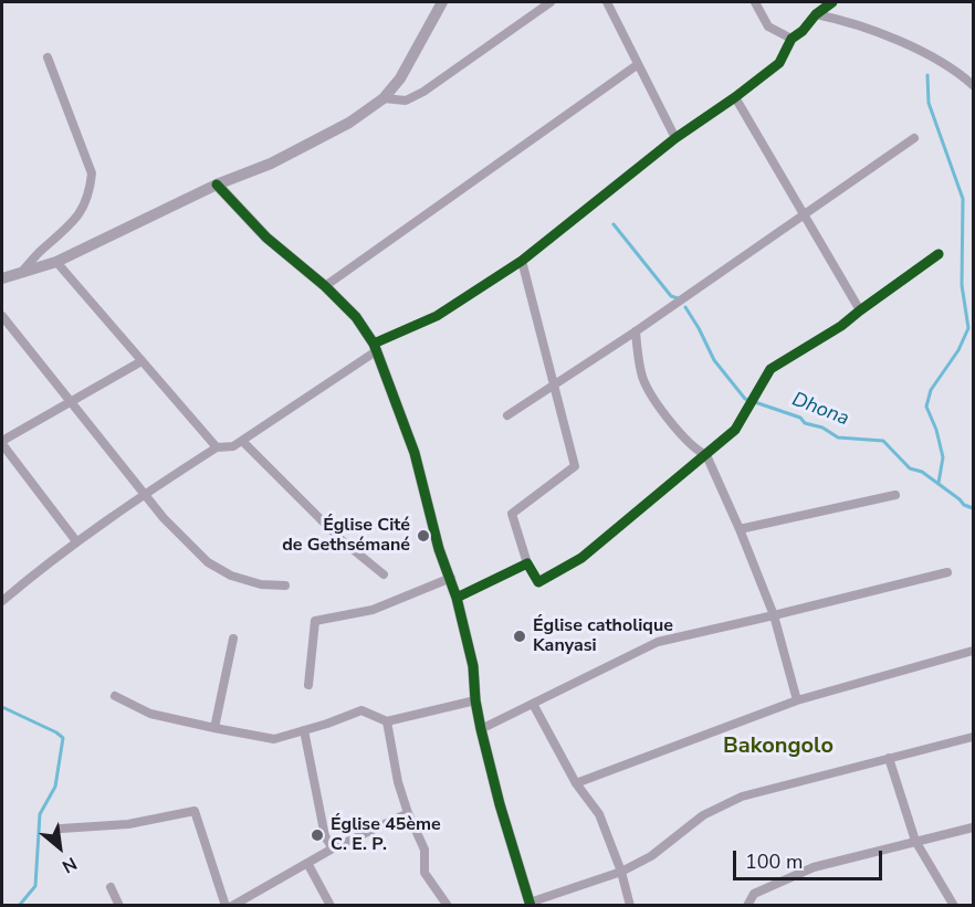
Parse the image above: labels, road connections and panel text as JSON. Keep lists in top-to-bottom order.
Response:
{
  "districts": ["Bakongolo"],
  "water": ["Dhona"],
  "places": ["Église Cité de Gethsémané", "Église catholique Kanyasi", "Église 45ème C. E. P."],
  "scale_bar": "100 m",
  "north": "bottom right"
}
